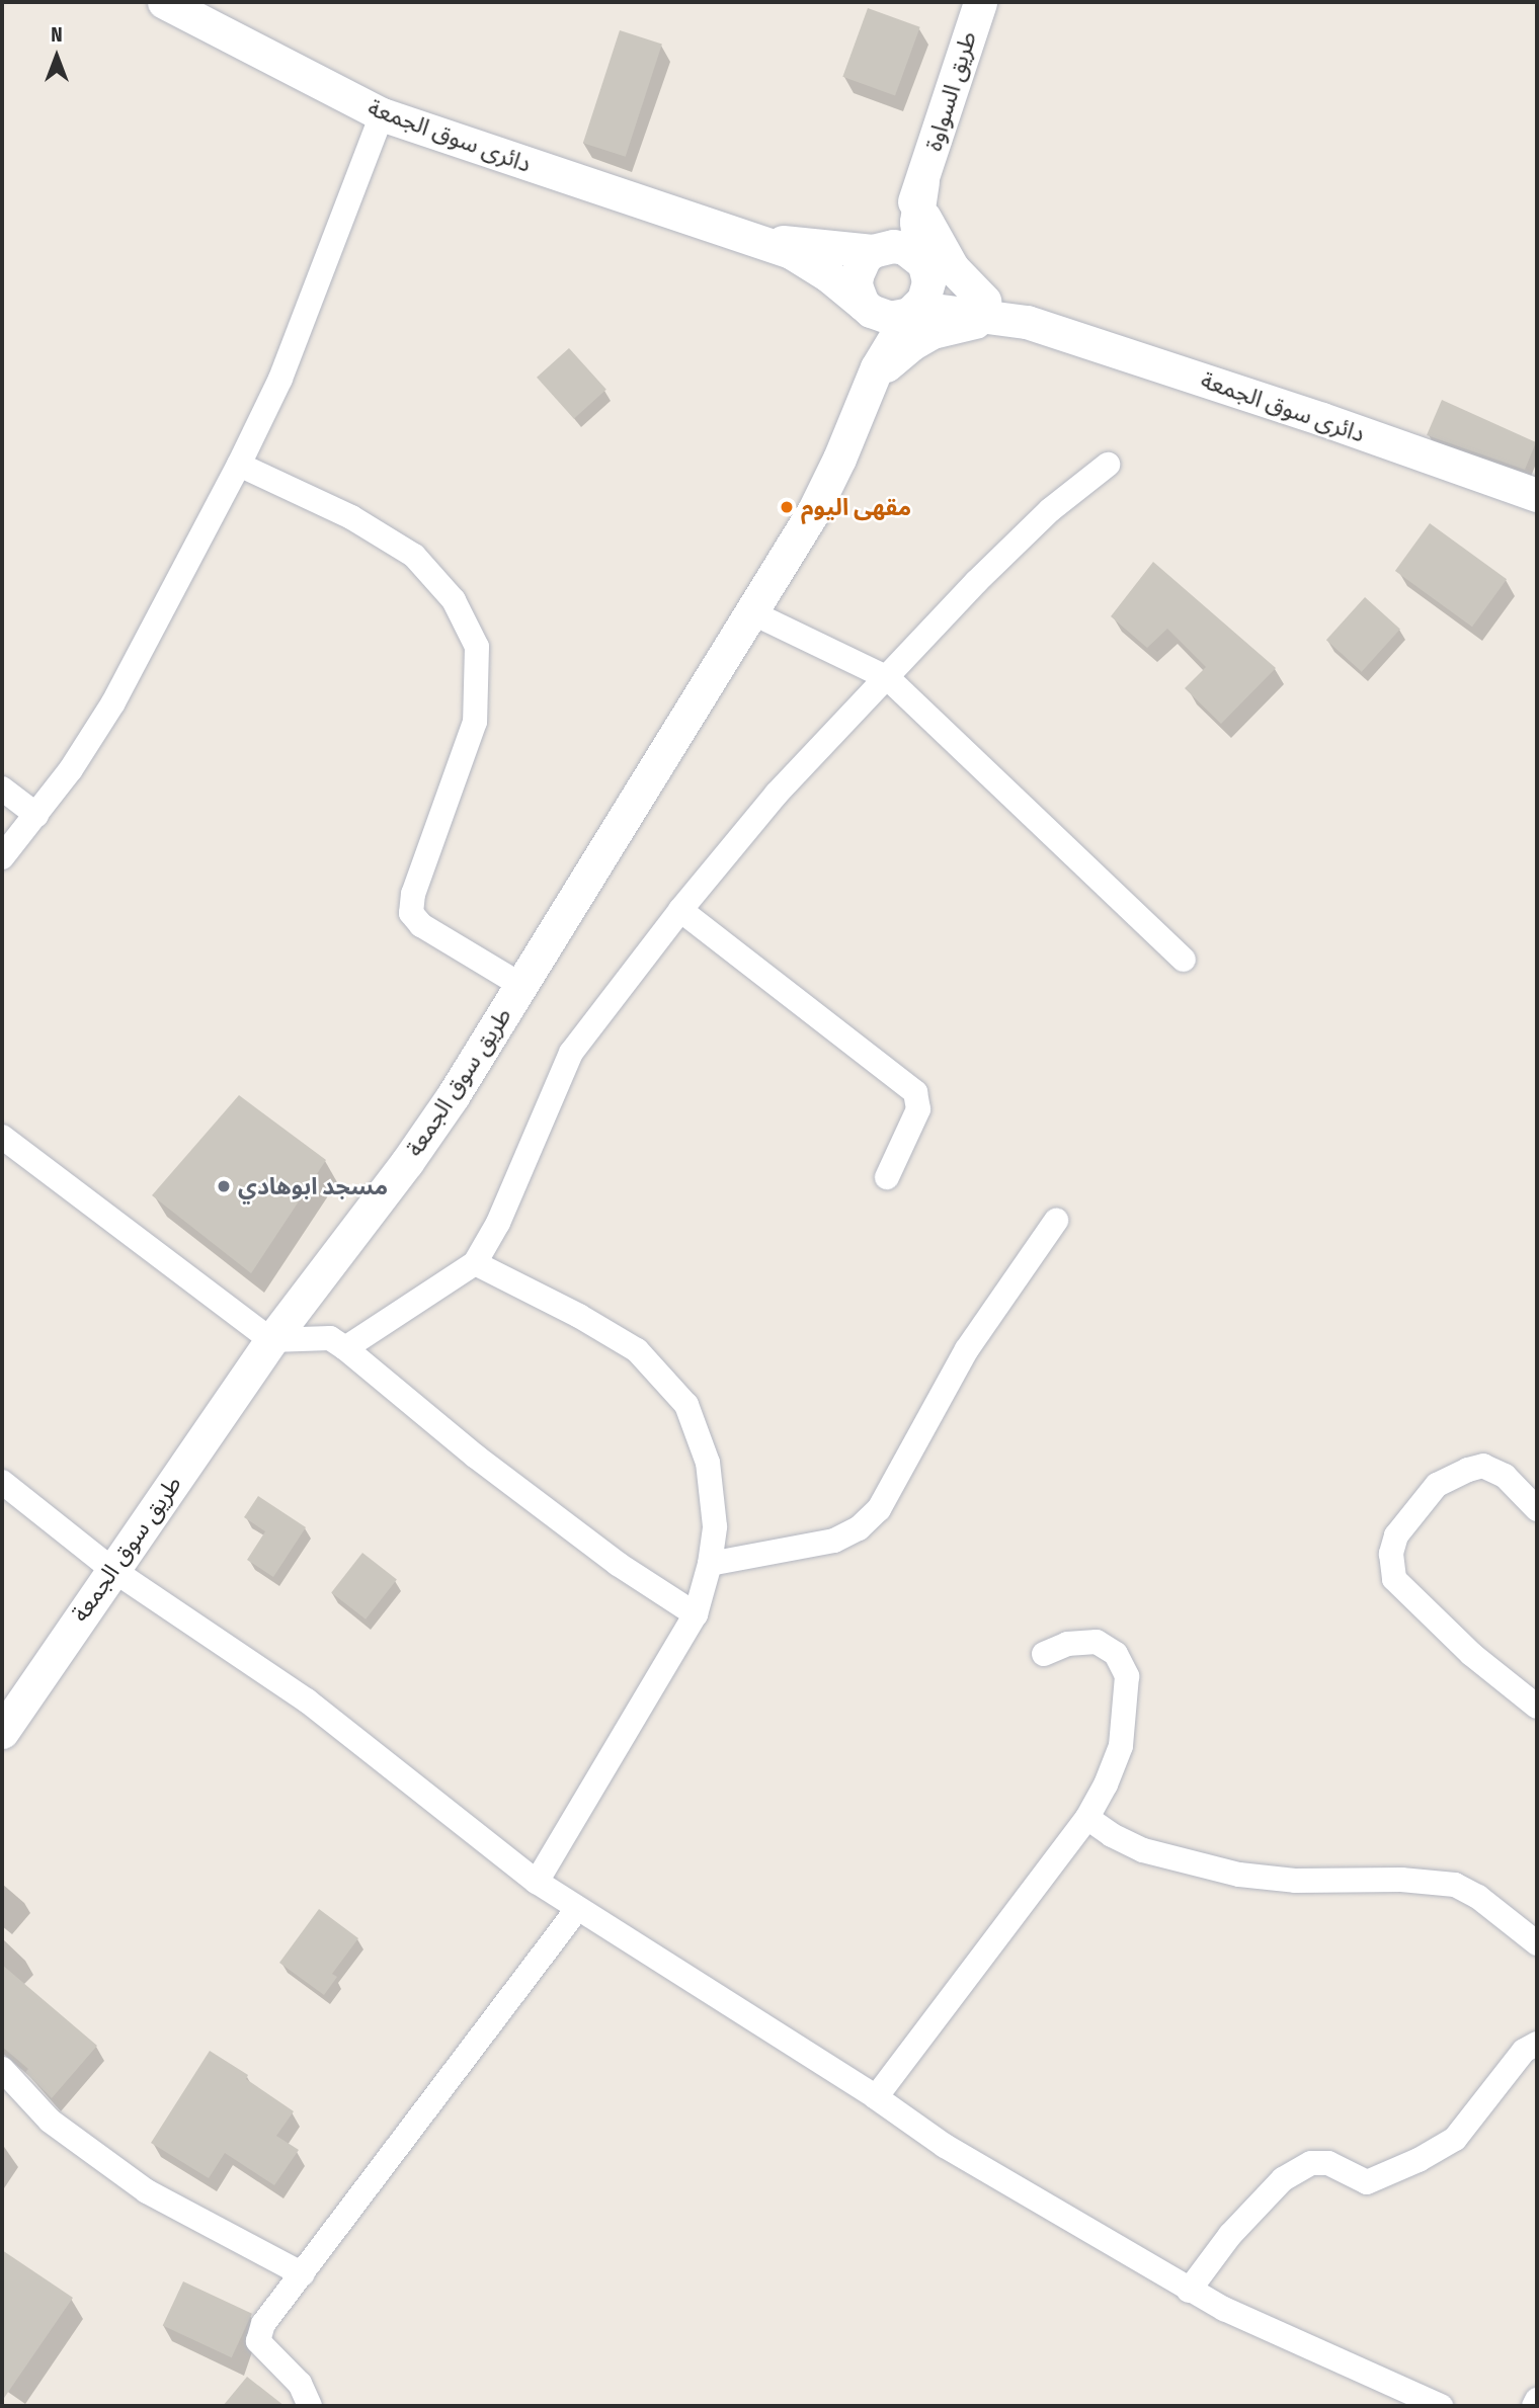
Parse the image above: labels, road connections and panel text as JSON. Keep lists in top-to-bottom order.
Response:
{
  "streets": {
    "main road": ["طريق السواوة", "دائرى سوق الجمعة", "طريق سوق الجمعة"]
  },
  "places": ["مقهى اليوم", "مسجد ابوهادي"],
  "north": "top"
}
